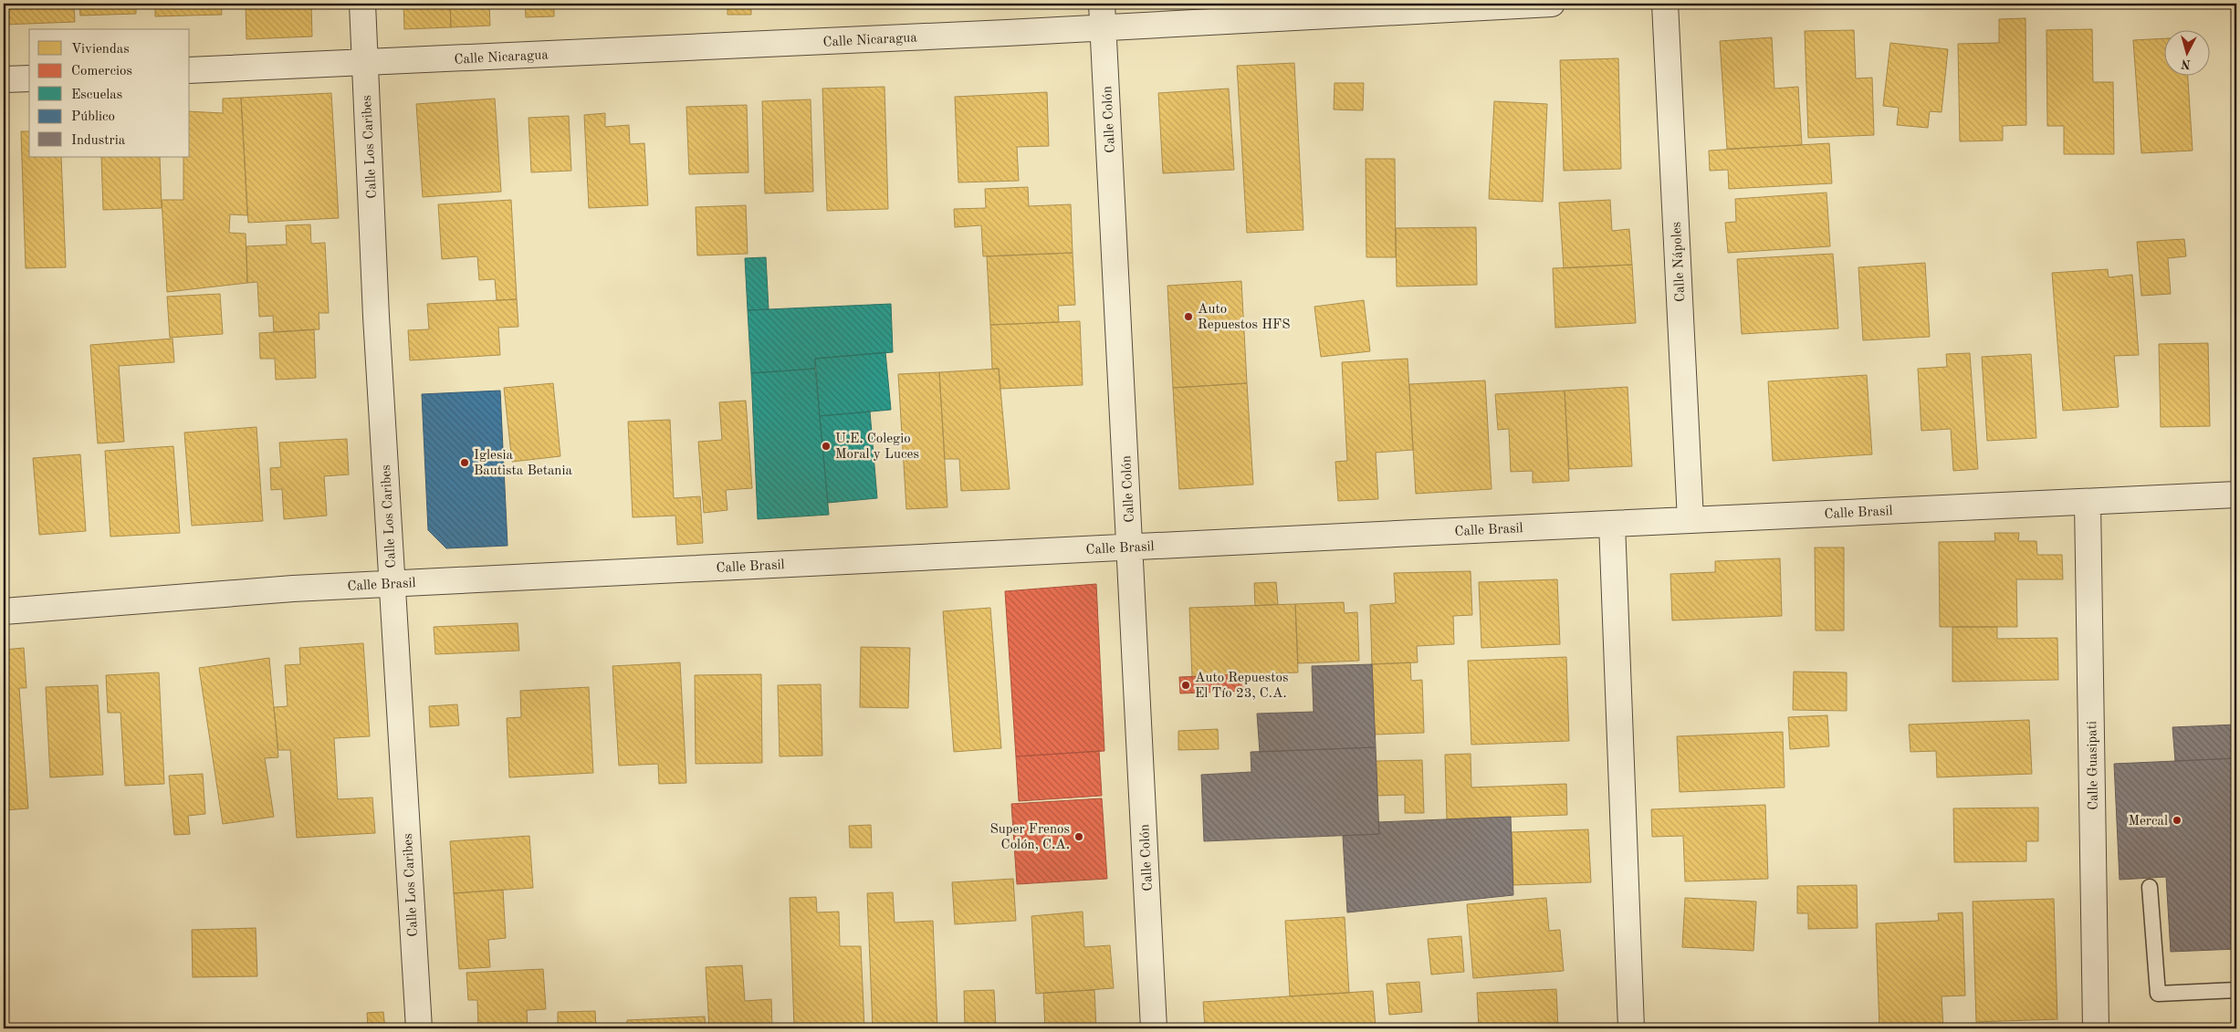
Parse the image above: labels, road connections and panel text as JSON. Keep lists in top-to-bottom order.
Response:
{
  "streets": {
    "street": [
      "Calle Nicaragua",
      "Calle Colón",
      "Calle Los Caribes",
      "Calle Nápoles",
      "Calle Brasil",
      "Calle Guasipati"
    ]
  },
  "crossings": [
    ["Calle Nicaragua", "Calle Colón"],
    ["Calle Nicaragua", "Calle Los Caribes"],
    ["Calle Colón", "Calle Brasil"],
    ["Calle Los Caribes", "Calle Brasil"],
    ["Calle Nápoles", "Calle Brasil"],
    ["Calle Brasil", "Calle Guasipati"]
  ],
  "places": [
    "Auto Repuestos HFS",
    "U.E. Colegio Moral y Luces",
    "Iglesia Bautista Betania",
    "Auto Repuestos El Tío 23, C.A.",
    "Mercal",
    "Super Frenos Colón, C.A."
  ],
  "legend": [
    "Viviendas",
    "Comercios",
    "Escuelas",
    "Público",
    "Industria"
  ],
  "north": "bottom"
}
